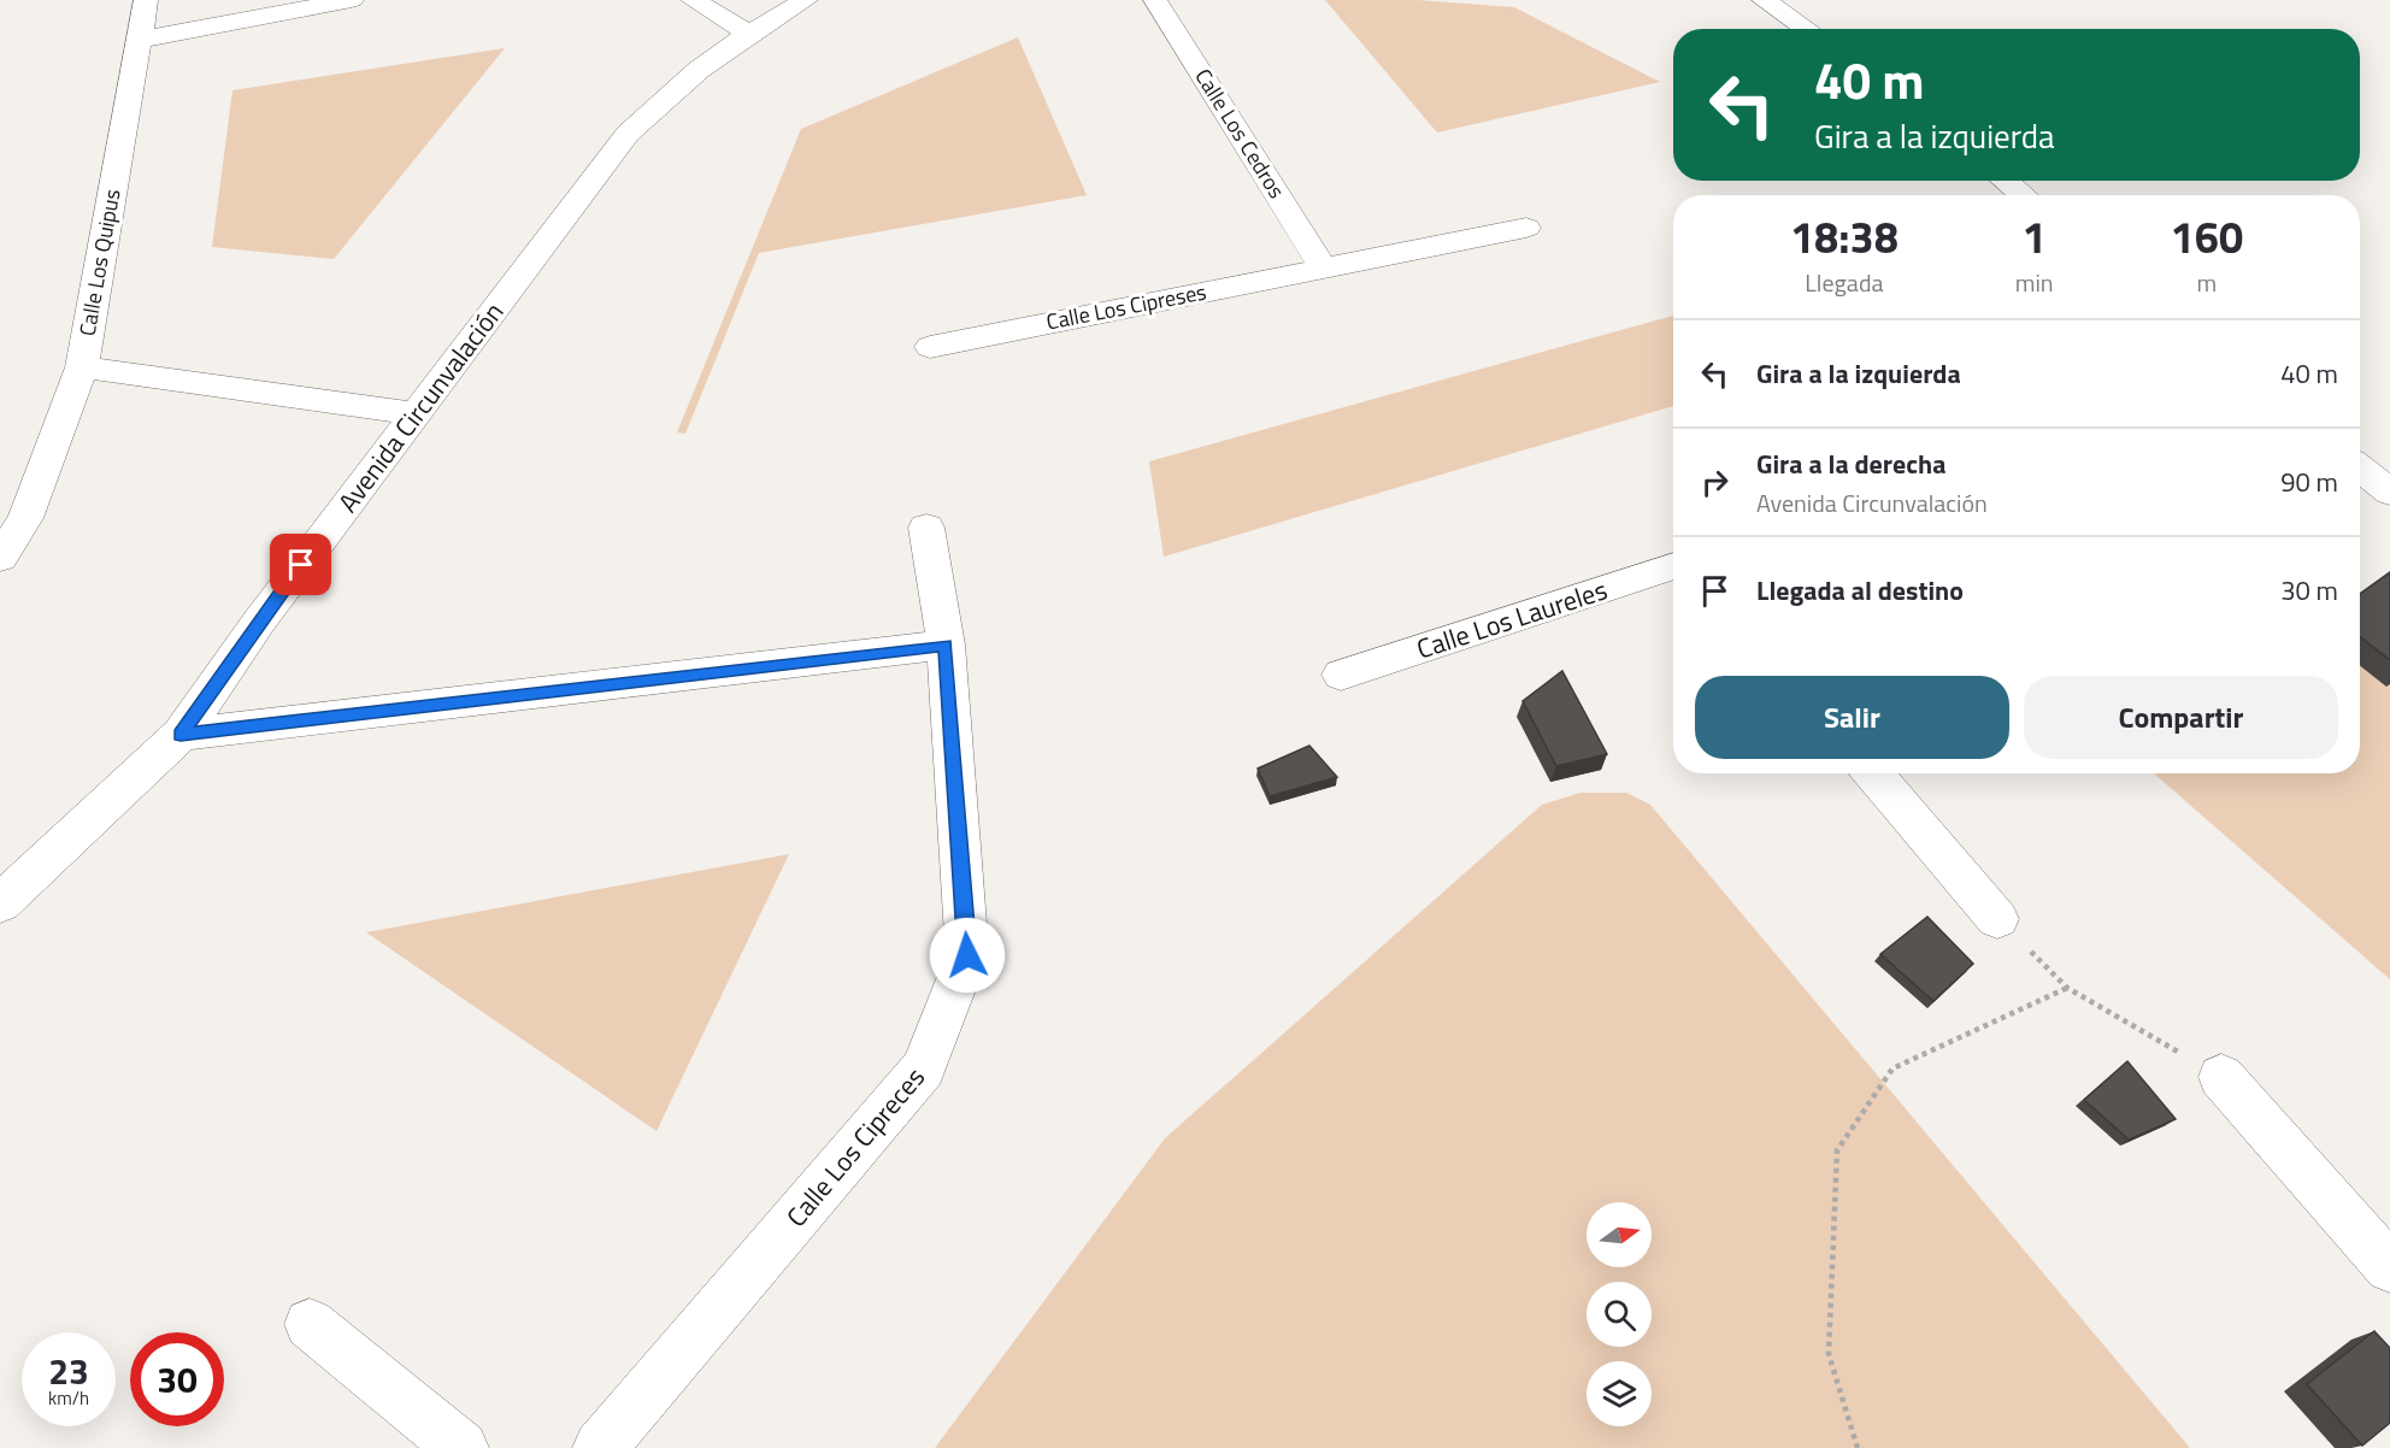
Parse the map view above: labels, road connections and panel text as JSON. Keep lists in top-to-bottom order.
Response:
{
  "streets": {
    "street": [
      "Calle Los Cedros",
      "Calle Los Quipus",
      "Calle Los Cipreses",
      "Avenida Circunvalación",
      "Calle Los Laureles",
      "Calle Los Cipreces"
    ]
  },
  "crossings": [
    ["Calle Los Cedros", "Calle Los Cipreses"]
  ],
  "north": "right",
  "page": {
    "turn": ["40 m", "Gira a la izquierda"],
    "eta": [
      "18:38",
      "Llegada",
      "1",
      "min",
      "160",
      "m"
    ],
    "list": [
      {
        "name": "Gira a la izquierda",
        "value": "40 m"
      },
      {
        "name": "Gira a la derecha",
        "note": "Avenida Circunvalación",
        "value": "90 m"
      },
      {
        "name": "Llegada al destino",
        "value": "30 m"
      }
    ],
    "buttons": ["Salir", "Compartir"],
    "speed": "23 km/h",
    "limit": "30"
  }
}
